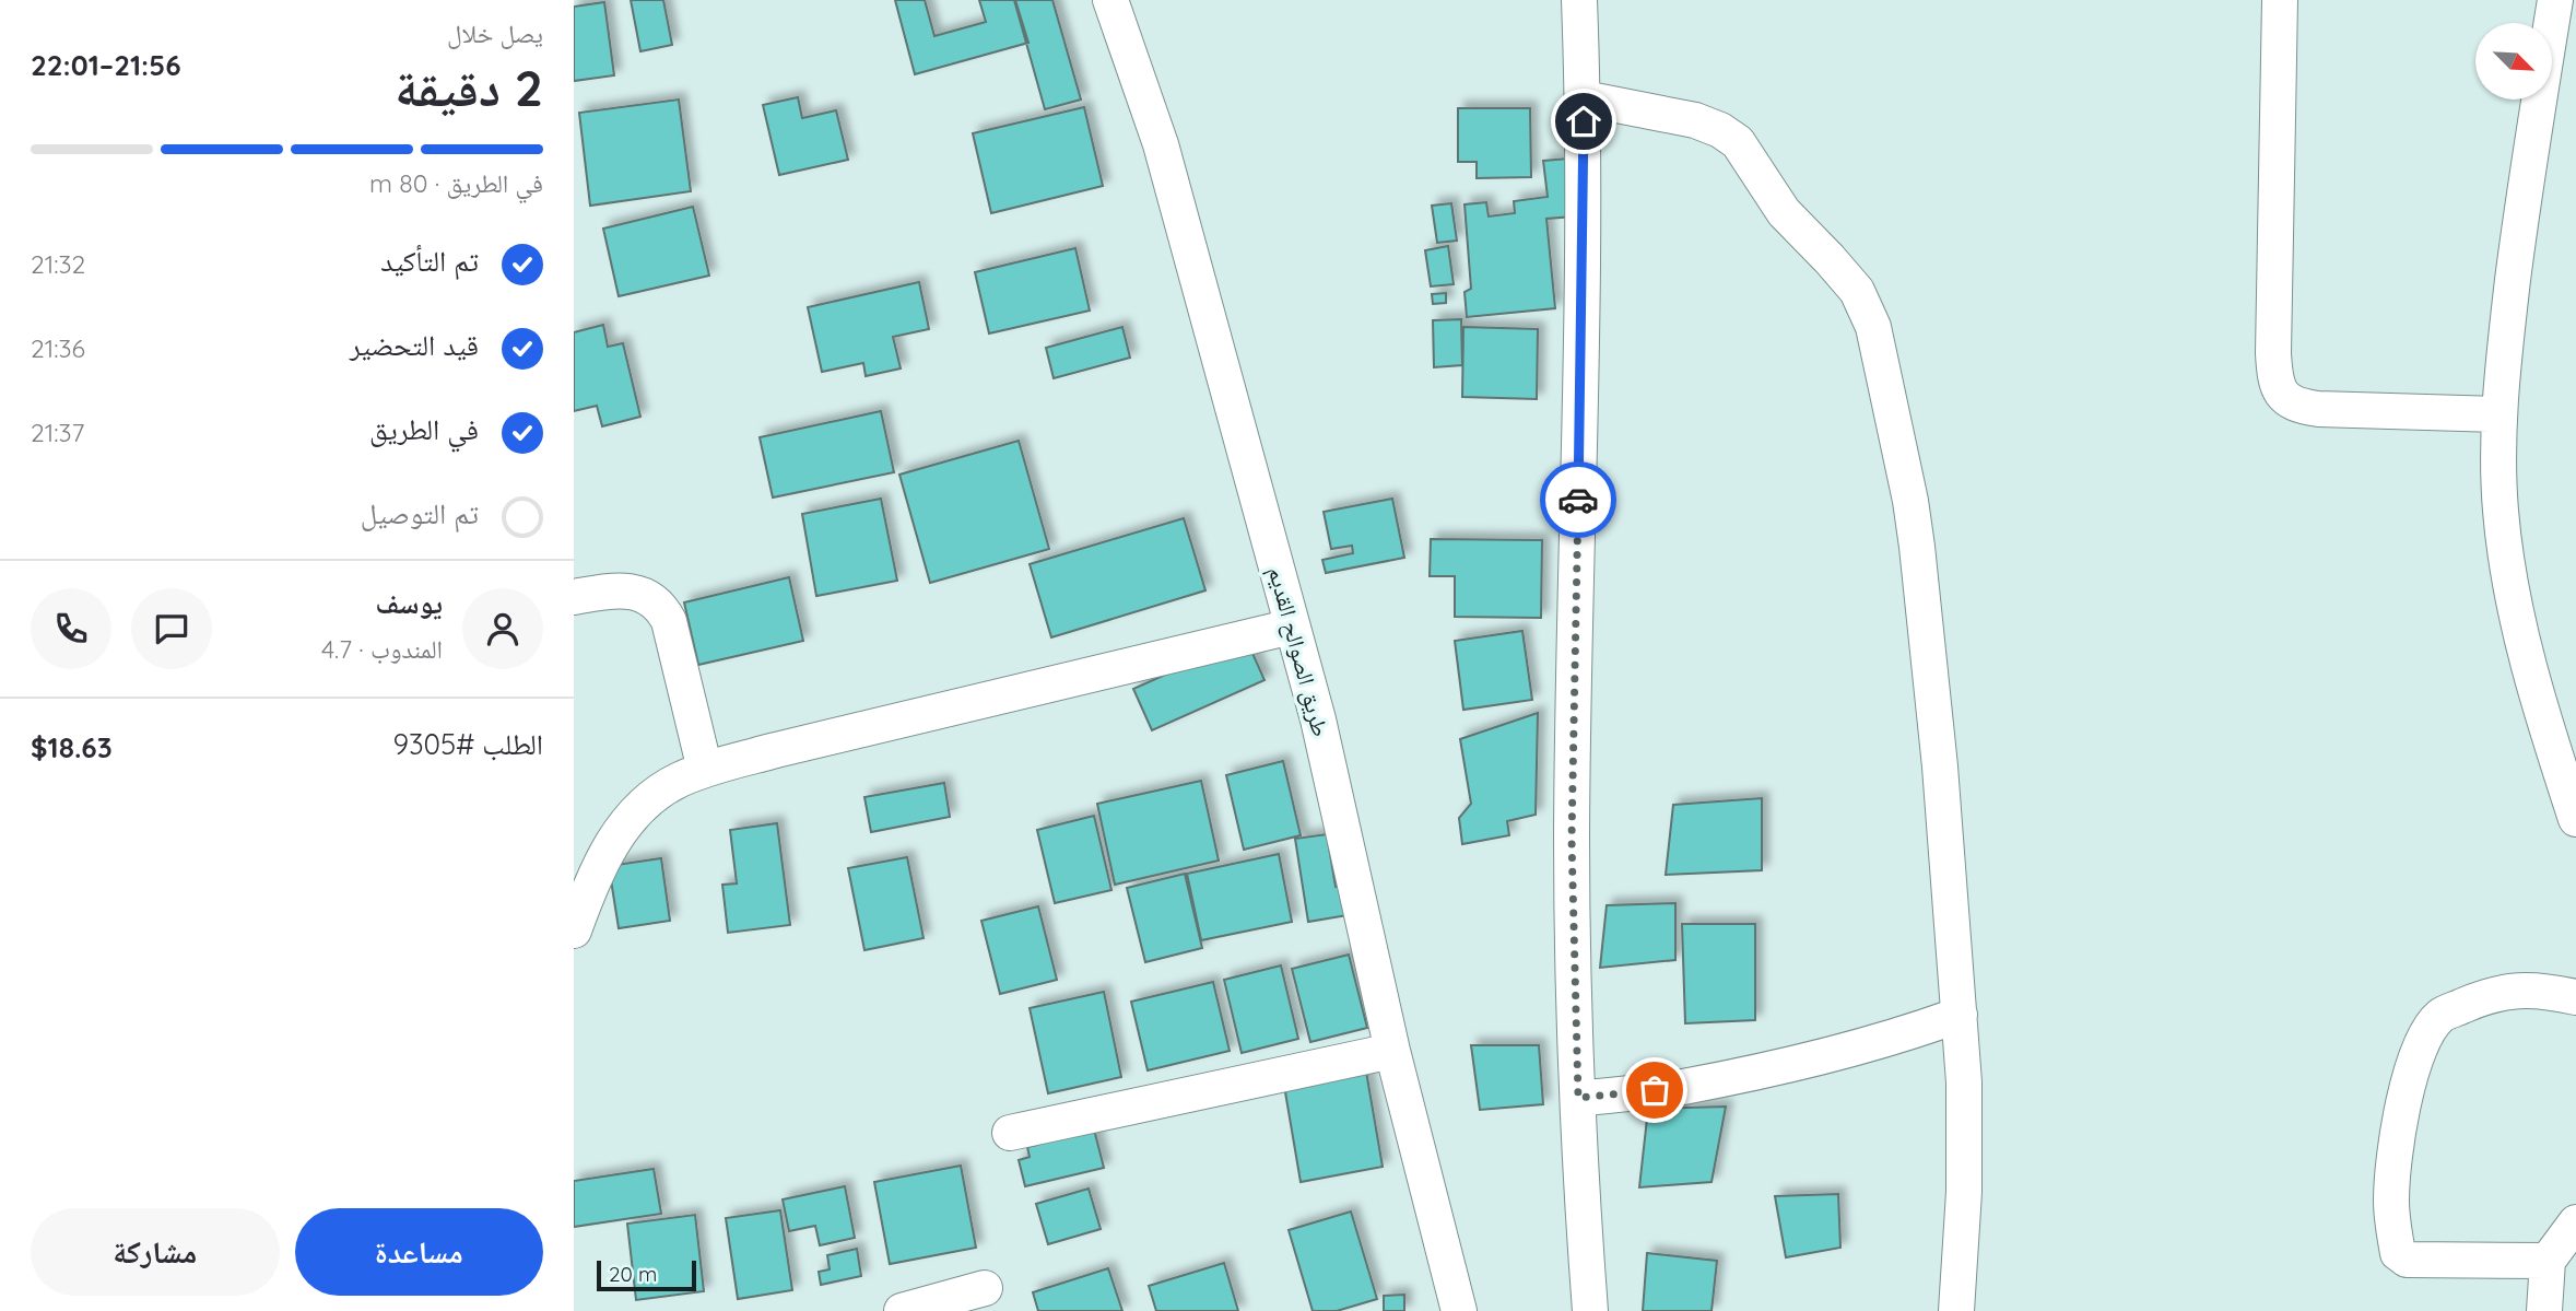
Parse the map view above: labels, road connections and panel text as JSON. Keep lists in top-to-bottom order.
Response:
{
  "streets": {
    "street": ["طريق الصوالح القديم"]
  },
  "scale_bar": "20 m",
  "north": "bottom right",
  "page": {
    "heading": ["2 دقيقة", "يصل خلال", "21:56–22:01"],
    "panel": [
      "يوسف",
      "المندوب · 4.7",
      "الطلب #9305",
      "$18.63"
    ],
    "bar": "في الطريق · 80 m",
    "list": [
      ["تم التأكيد", "21:32"],
      ["قيد التحضير", "21:36"],
      ["في الطريق", "21:37"],
      "تم التوصيل"
    ],
    "buttons": ["مساعدة", "مشاركة"],
    "scale": "20 m"
  }
}
